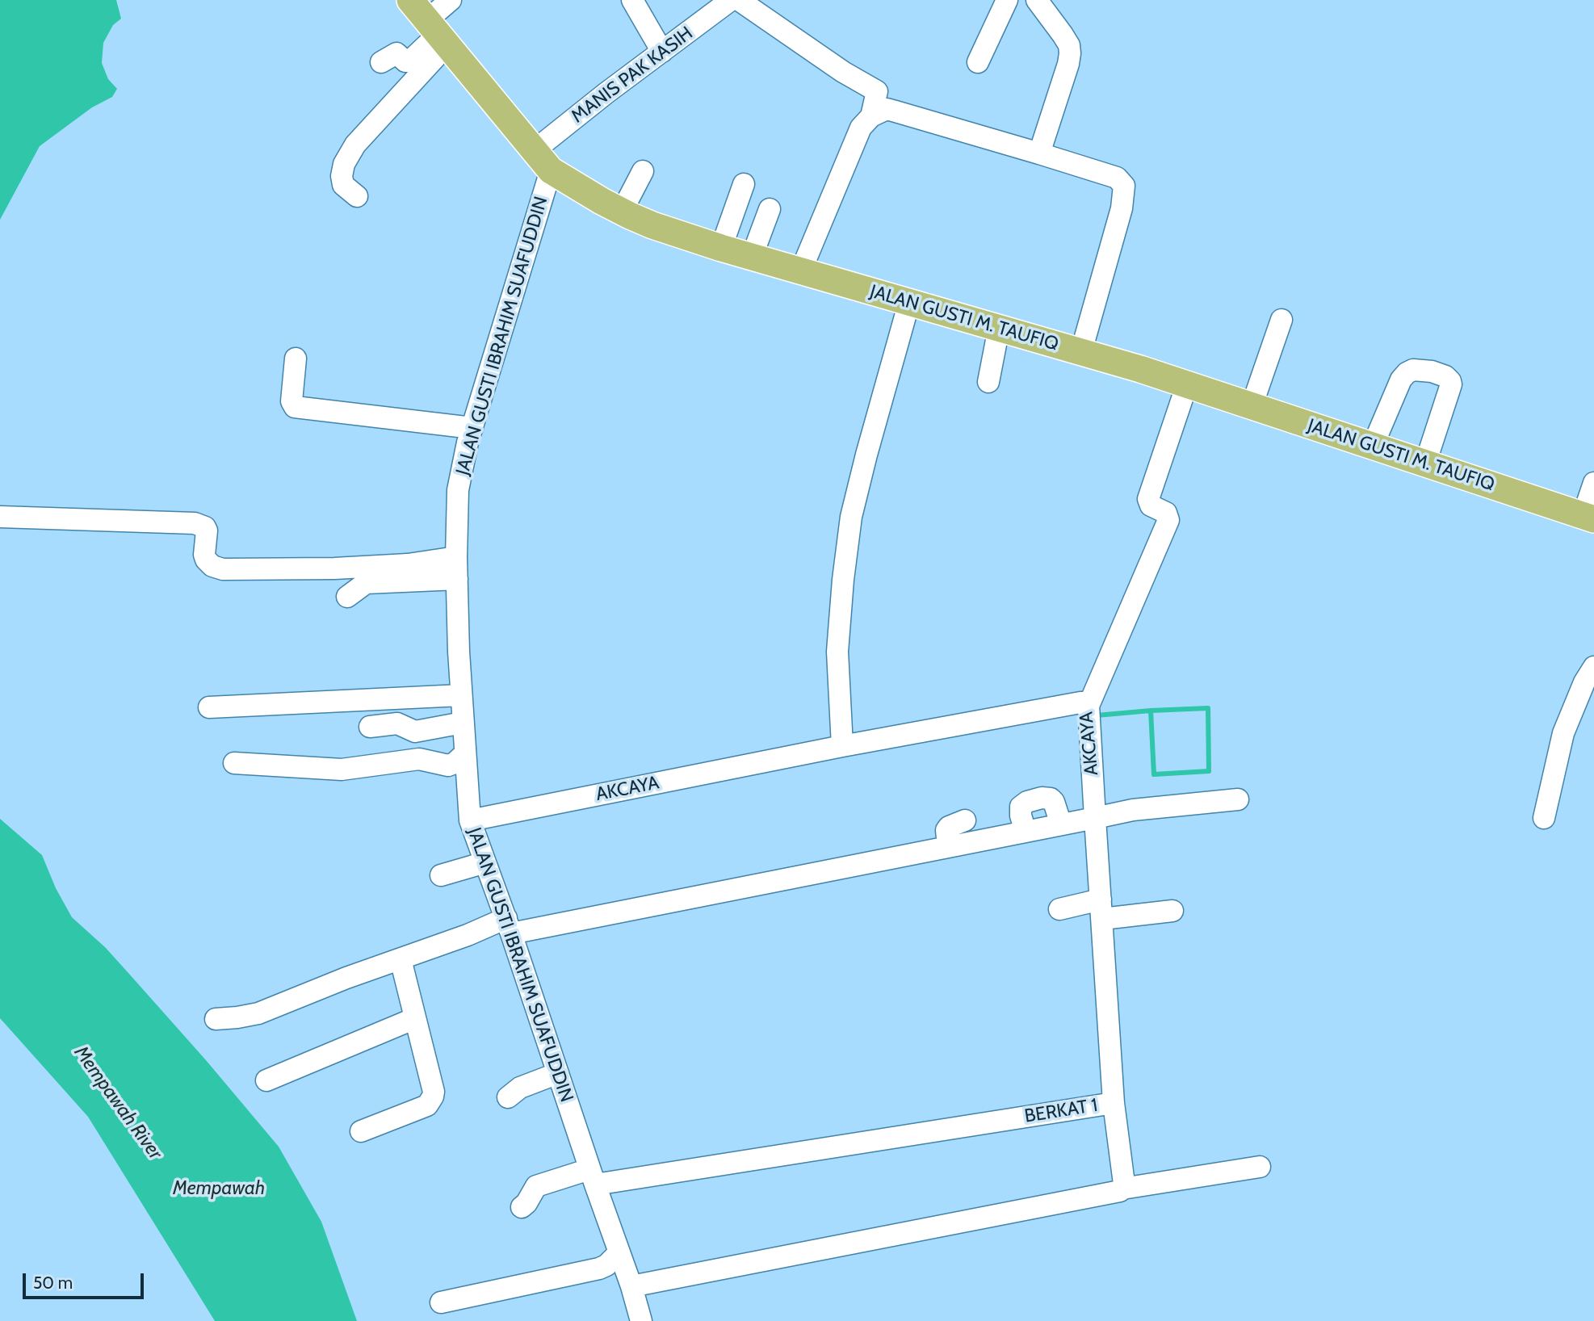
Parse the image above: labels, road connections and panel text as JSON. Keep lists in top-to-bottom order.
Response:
{
  "streets": {
    "main road": ["JALAN GUSTI M. TAUFIQ"],
    "street": [
      "MANIS PAK KASIH",
      "JALAN GUSTI IBRAHIM SUAFUDDIN",
      "AKCAYA",
      "BERKAT 1"
    ]
  },
  "crossings": [
    ["MANIS PAK KASIH", "JALAN GUSTI M. TAUFIQ"],
    ["MANIS PAK KASIH", "JALAN GUSTI IBRAHIM SUAFUDDIN"],
    ["JALAN GUSTI M. TAUFIQ", "JALAN GUSTI IBRAHIM SUAFUDDIN"],
    ["JALAN GUSTI IBRAHIM SUAFUDDIN", "AKCAYA"],
    ["JALAN GUSTI IBRAHIM SUAFUDDIN", "BERKAT 1"],
    ["AKCAYA", "BERKAT 1"]
  ],
  "water": ["Mempawah River", "Mempawah"],
  "scale_bar": "50 m"
}
